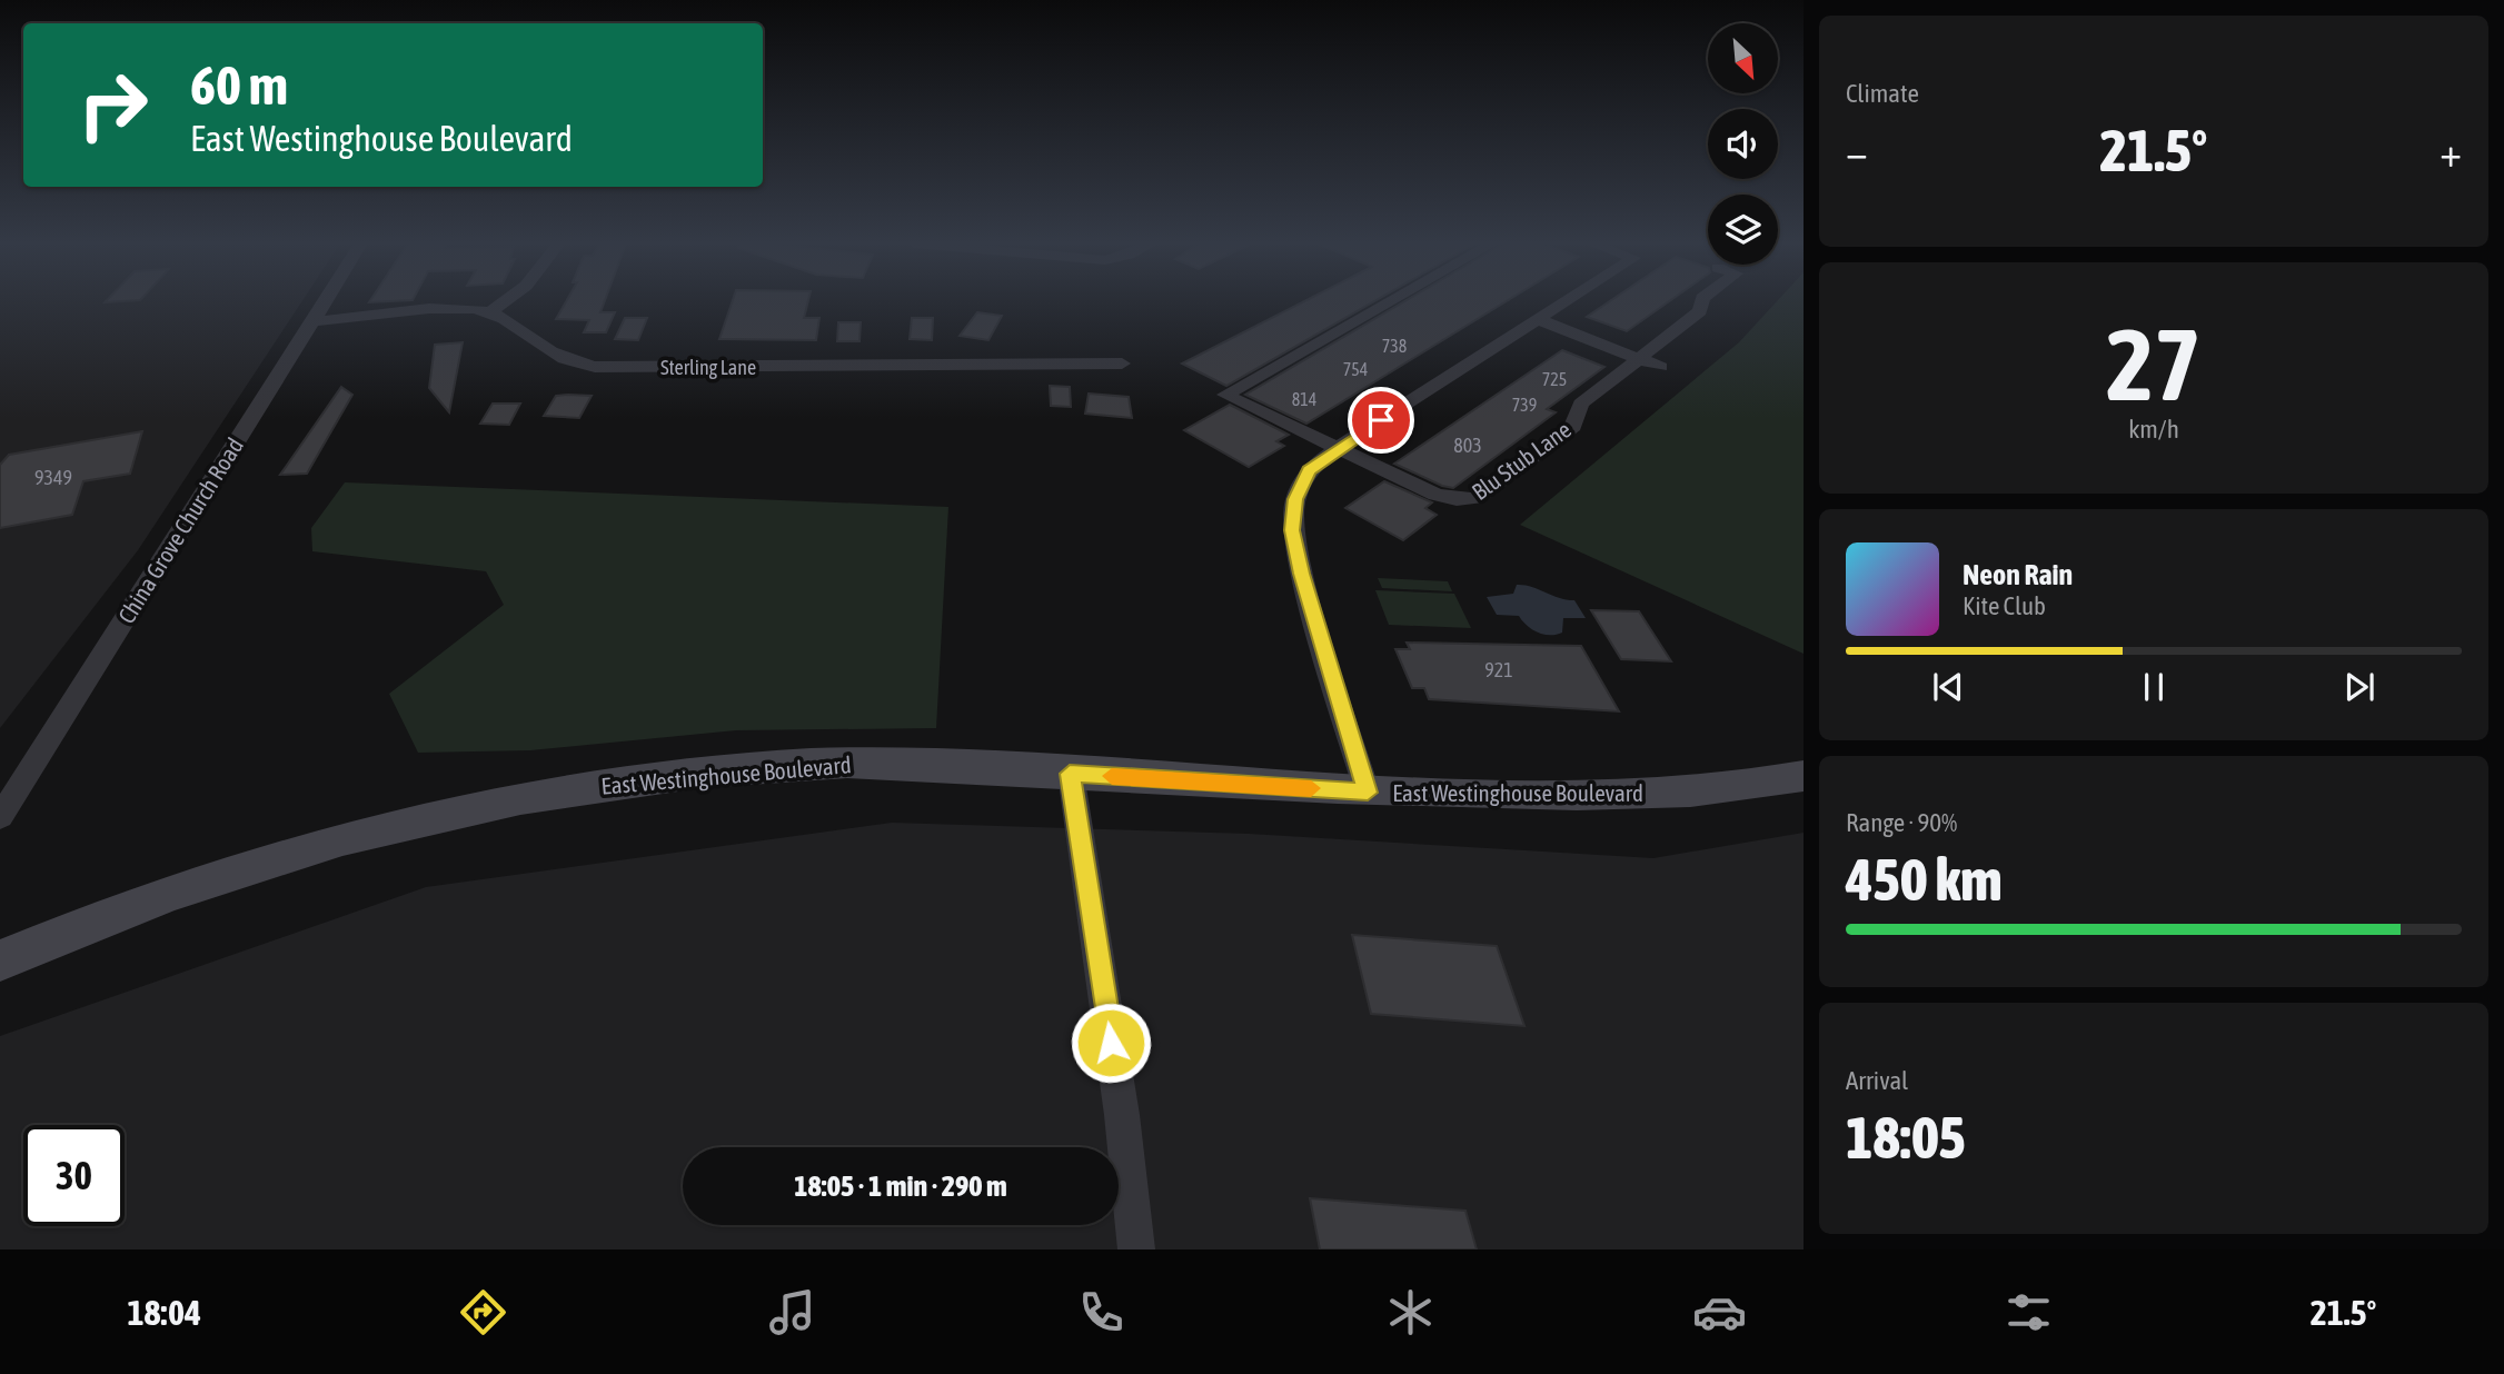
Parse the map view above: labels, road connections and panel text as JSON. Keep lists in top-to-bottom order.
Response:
{
  "streets": {
    "main road": ["East Westinghouse Boulevard"],
    "street": ["Sterling Lane", "Blu Stub Lane", "China Grove Church Road"]
  },
  "crossings": [
    ["Sterling Lane", "China Grove Church Road"]
  ],
  "house_numbers": [
    "738",
    "754",
    "725",
    "814",
    "739",
    "803",
    "9349",
    "921"
  ],
  "north": "bottom right",
  "page": {
    "tile": [
      "Climate",
      ["27", "km/h"],
      ["Range · 90%", "450 km"],
      ["Arrival", "18:05"]
    ],
    "turn": ["60 m", "East Westinghouse Boulevard"],
    "heat": ["−", "21.5°", "+"],
    "song": ["Neon Rain", "Kite Club"],
    "limit": "30",
    "trip": "18:05 · 1 min · 290 m",
    "tabs": ["18:04", "21.5°"]
  }
}
